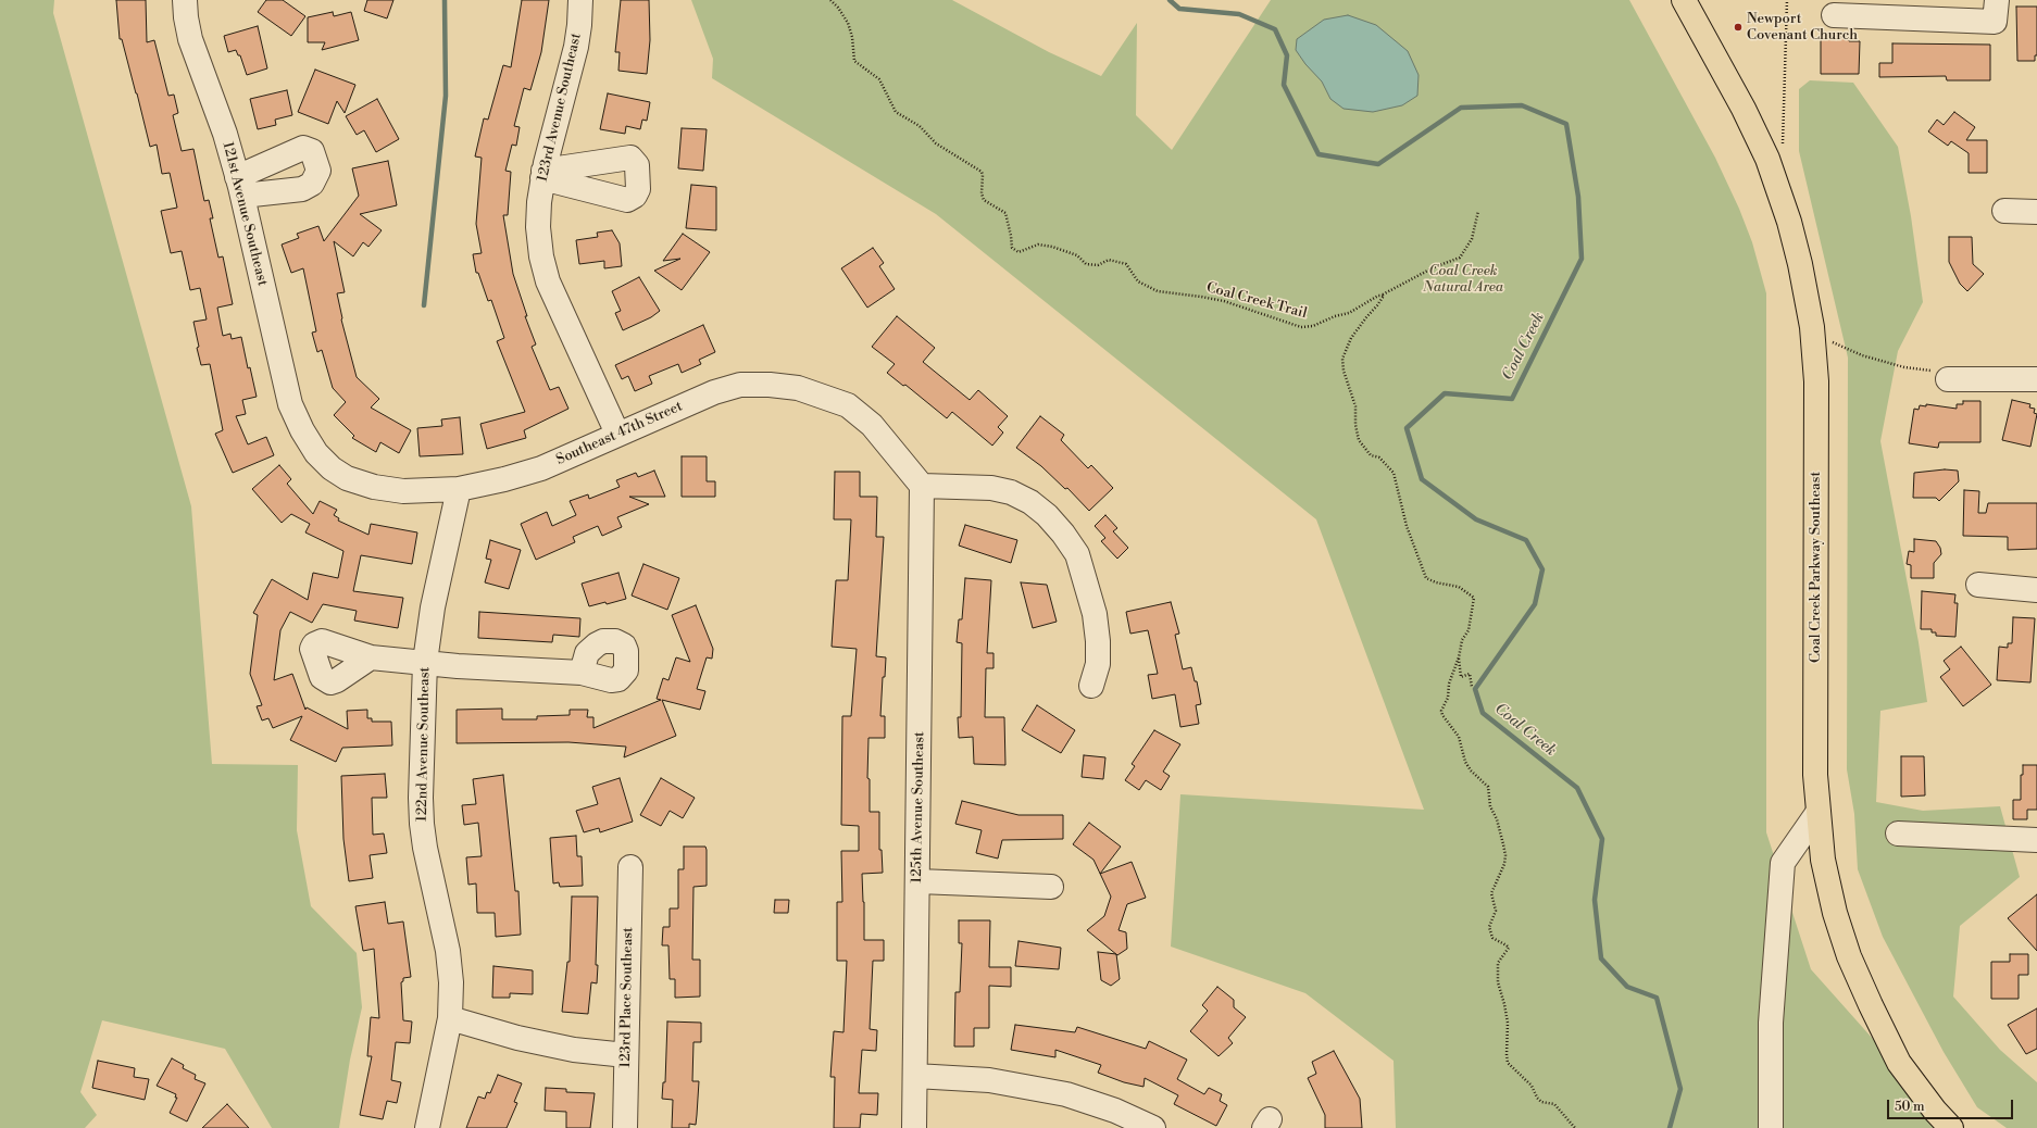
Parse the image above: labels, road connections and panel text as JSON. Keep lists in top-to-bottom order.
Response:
{
  "streets": {
    "main road": ["Coal Creek Parkway Southeast"],
    "street": [
      "123rd Avenue Southeast",
      "121st Avenue Southeast",
      "Southeast 47th Street",
      "122nd Avenue Southeast",
      "125th Avenue Southeast",
      "123rd Place Southeast"
    ],
    "path": ["Coal Creek Trail"]
  },
  "crossings": [
    ["123rd Avenue Southeast", "Southeast 47th Street"],
    ["121st Avenue Southeast", "Southeast 47th Street"],
    ["Southeast 47th Street", "122nd Avenue Southeast"],
    ["Southeast 47th Street", "125th Avenue Southeast"]
  ],
  "water": ["Coal Creek"],
  "parks": ["Coal Creek Natural Area"],
  "places": ["Newport Covenant Church"],
  "scale_bar": "50 m"
}
